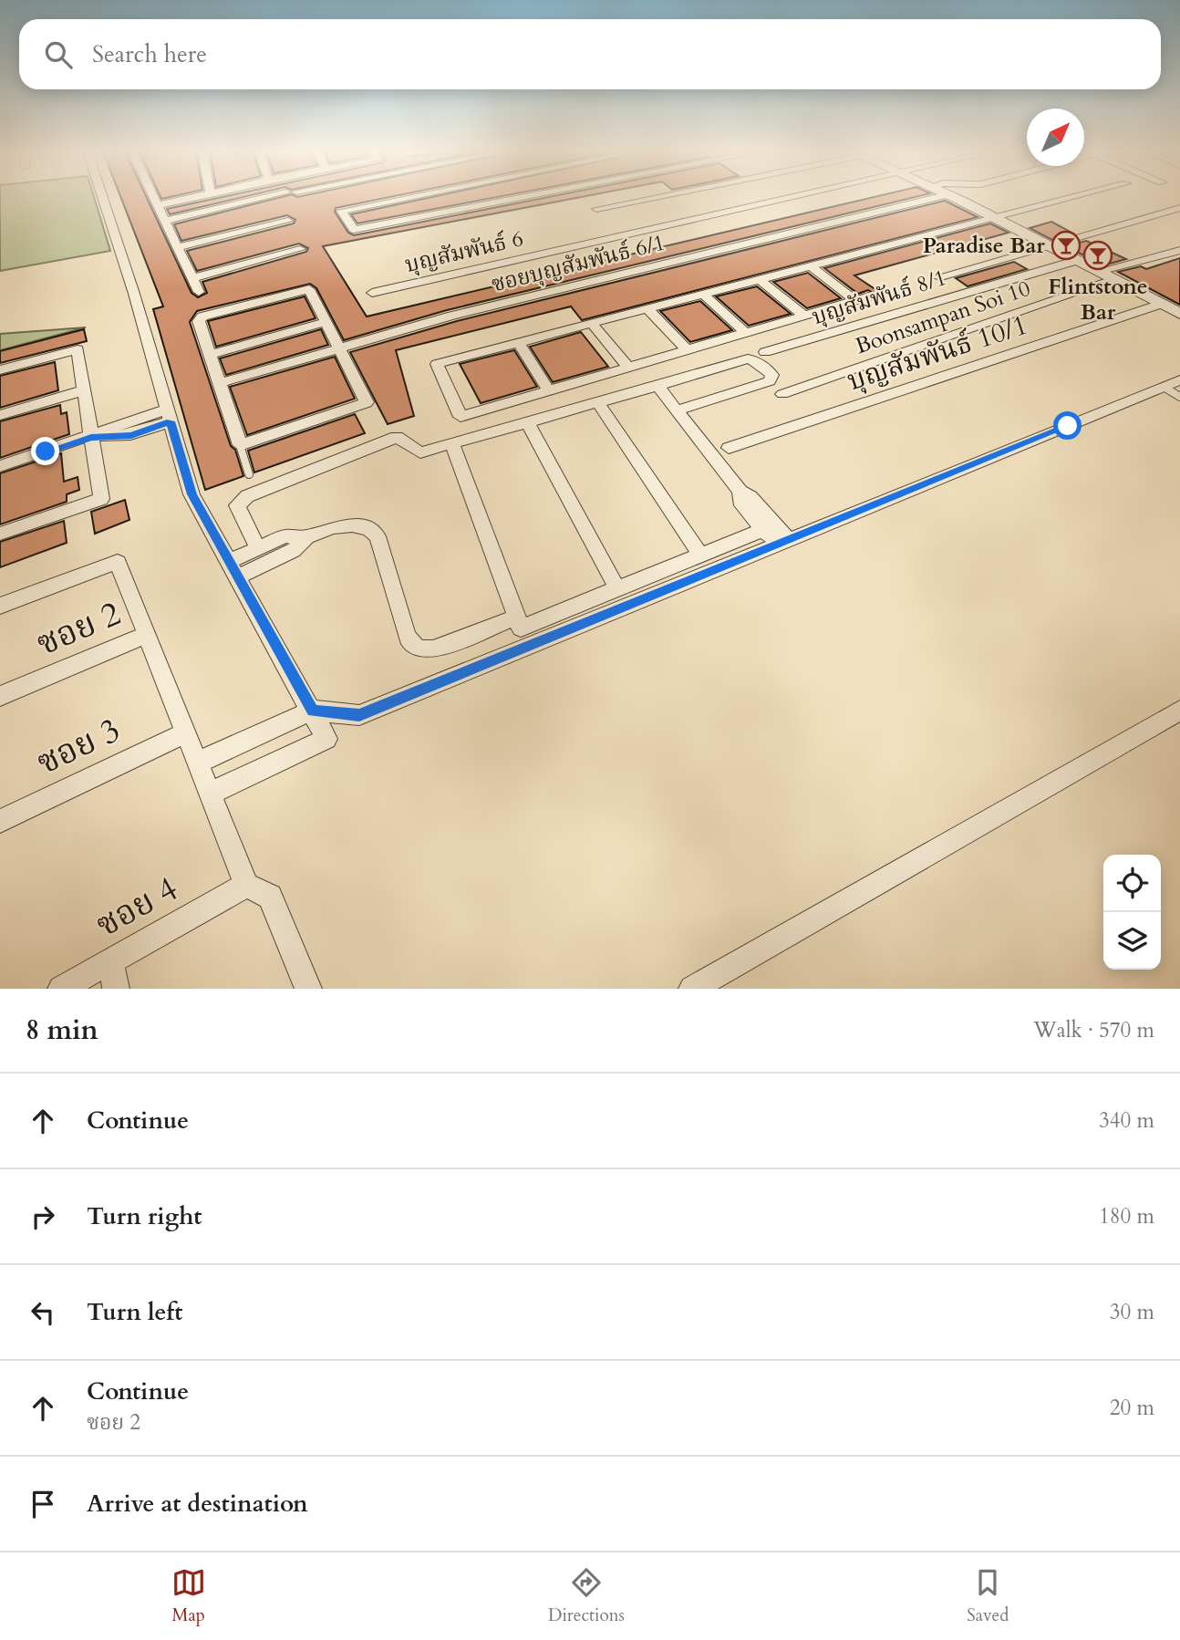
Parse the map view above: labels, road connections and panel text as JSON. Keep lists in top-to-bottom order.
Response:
{
  "streets": {
    "street": [
      "บุญสัมพันธ์ 6",
      "ซอยบุญสัมพันธ์ 6/1",
      "บุญสัมพันธ์ 8/1",
      "Boonsampan Soi 10",
      "บุญสัมพันธ์ 10/1",
      "ซอย 2",
      "ซอย 3",
      "ซอย 4"
    ]
  },
  "places": {
    "bar": ["Paradise Bar", "Flintstone Bar"]
  },
  "north": "top right",
  "page": {
    "search": "Search here",
    "heading": ["8 min", "Walk · 570 m"],
    "list": [
      ["Continue", "340 m"],
      ["Turn right", "180 m"],
      ["Turn left", "30 m"],
      ["Continue", "ซอย 2", "20 m"],
      "Arrive at destination"
    ],
    "nav": ["Map", "Directions", "Saved"]
  }
}
